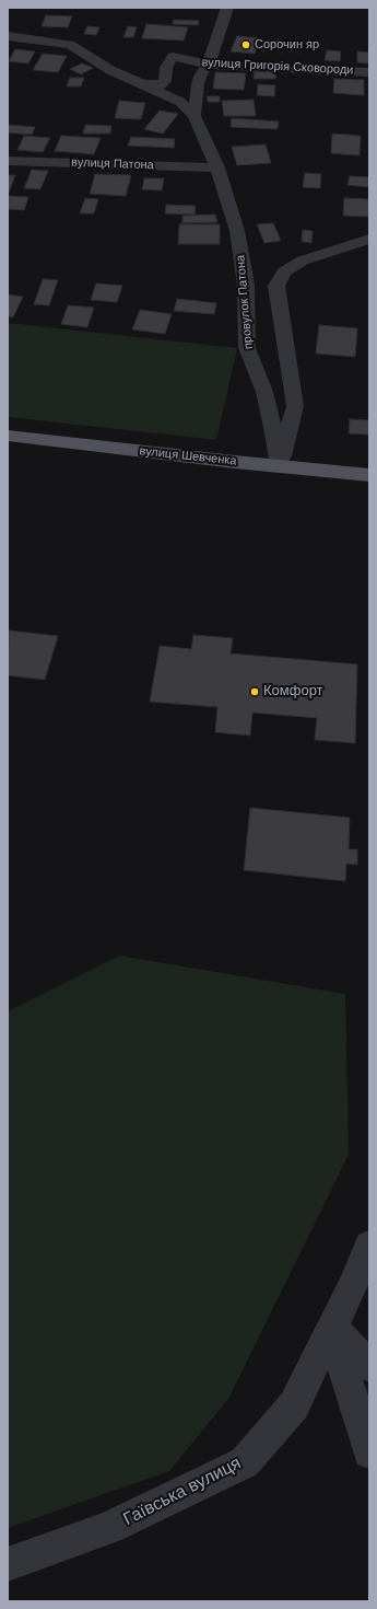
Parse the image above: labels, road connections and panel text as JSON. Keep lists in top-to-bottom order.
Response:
{
  "streets": {
    "main road": ["вулиця Шевченка"],
    "street": [
      "вулиця Григорія Сковороди",
      "вулиця Патона",
      "провулок Патона",
      "Гаївська вулиця"
    ]
  },
  "crossings": [
    ["вулиця Григорія Сковороди", "провулок Патона"],
    ["вулиця Патона", "провулок Патона"],
    ["провулок Патона", "вулиця Шевченка"]
  ],
  "places": ["Сорочин яр", "Комфорт"]
}
